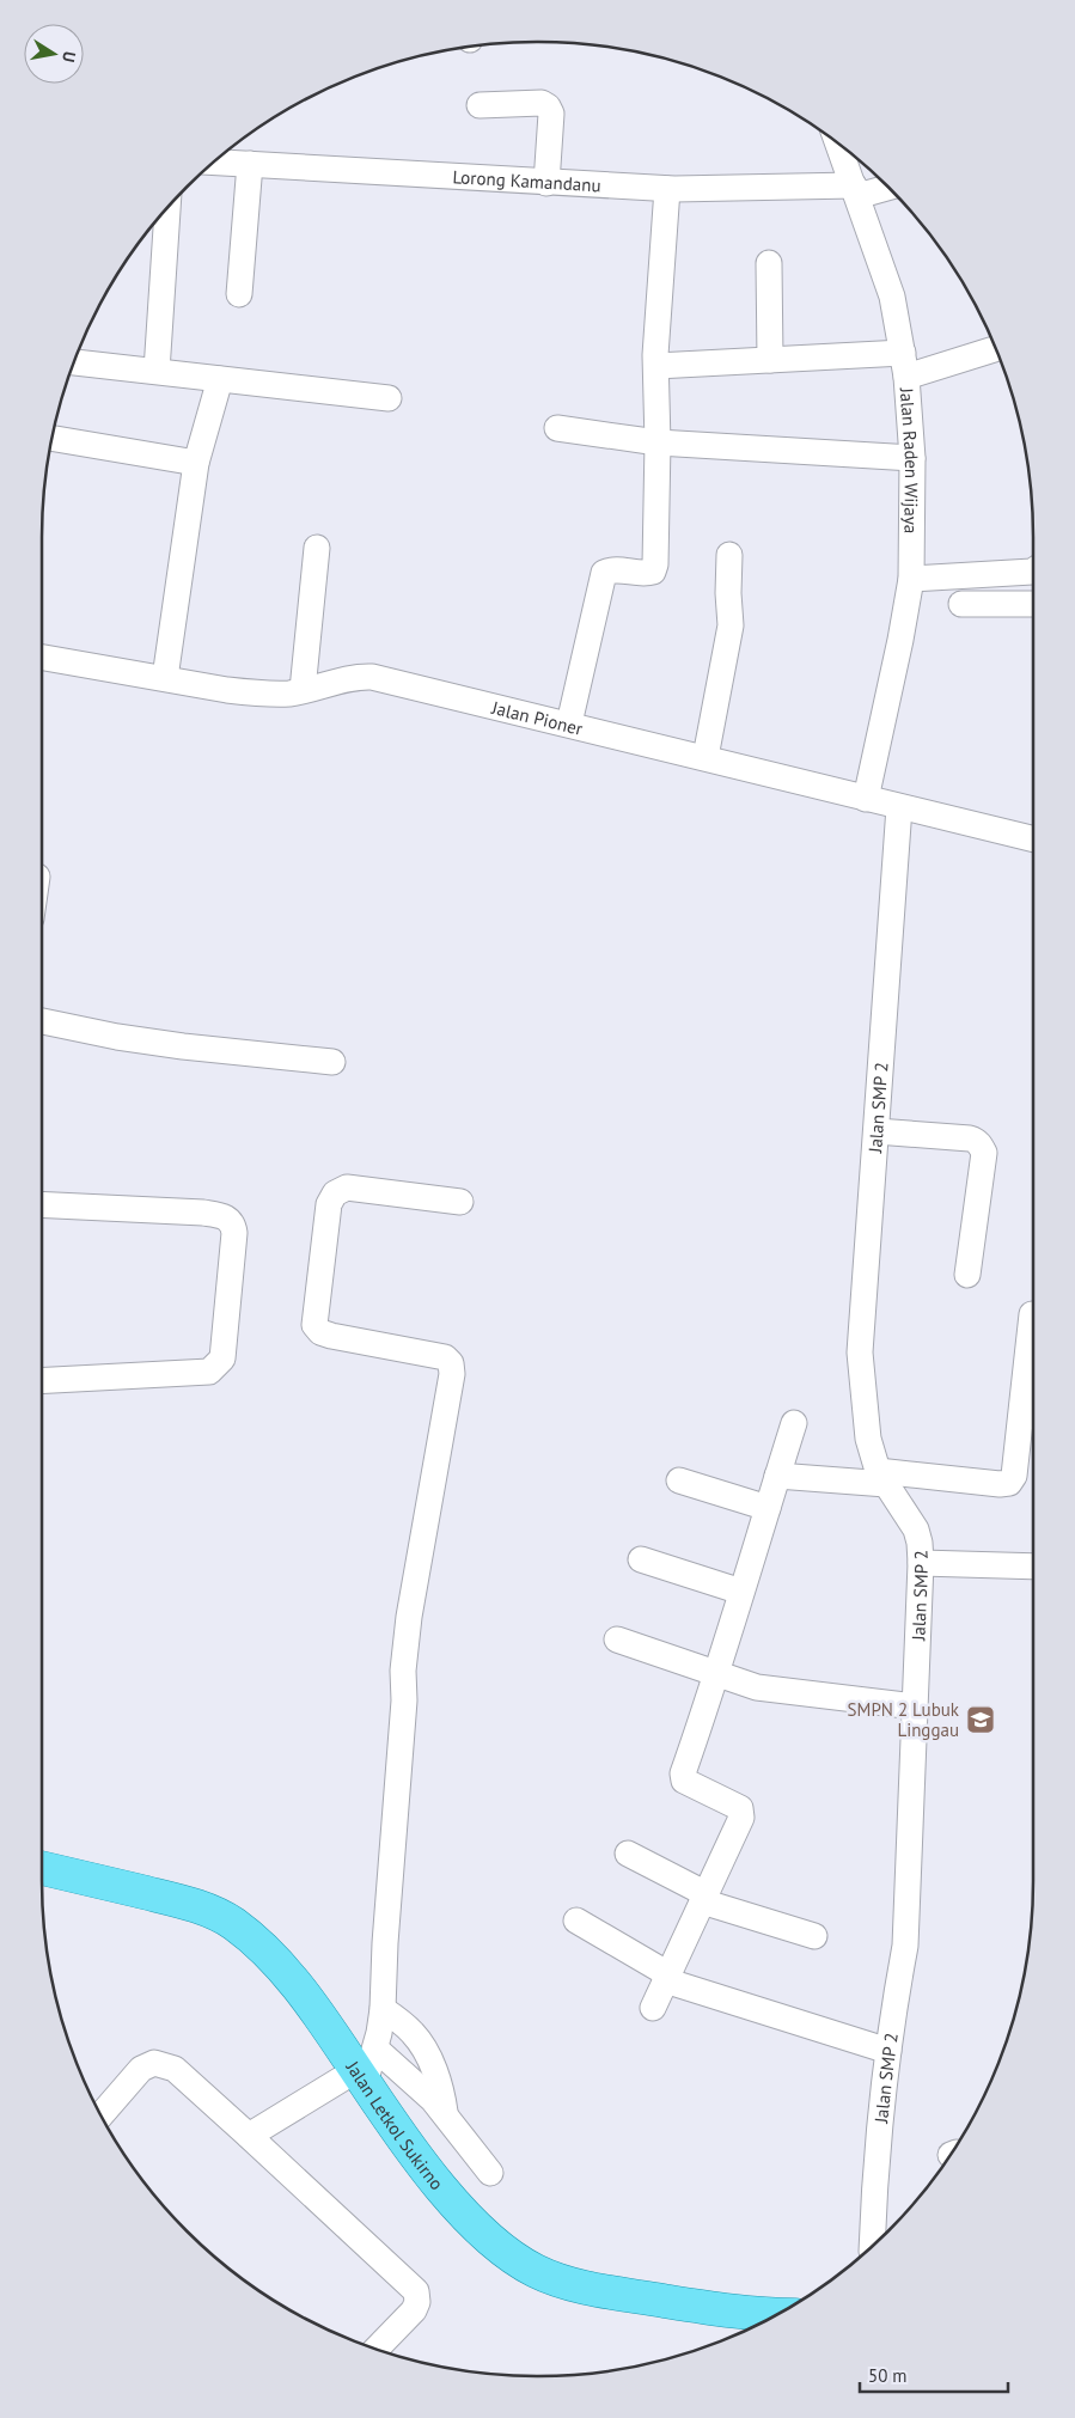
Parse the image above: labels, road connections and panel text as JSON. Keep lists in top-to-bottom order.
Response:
{
  "streets": {
    "main road": ["Jalan Letkol Sukirno"],
    "street": [
      "Lorong Kamandanu",
      "Jalan Raden Wijaya",
      "Jalan Pioner",
      "Jalan SMP 2"
    ]
  },
  "crossings": [
    ["Lorong Kamandanu", "Jalan Raden Wijaya"],
    ["Jalan Raden Wijaya", "Jalan Pioner"],
    ["Jalan Pioner", "Jalan SMP 2"]
  ],
  "places": {
    "school or university": ["SMPN 2 Lubuk Linggau"]
  },
  "scale_bar": "50 m",
  "north": "right"
}
